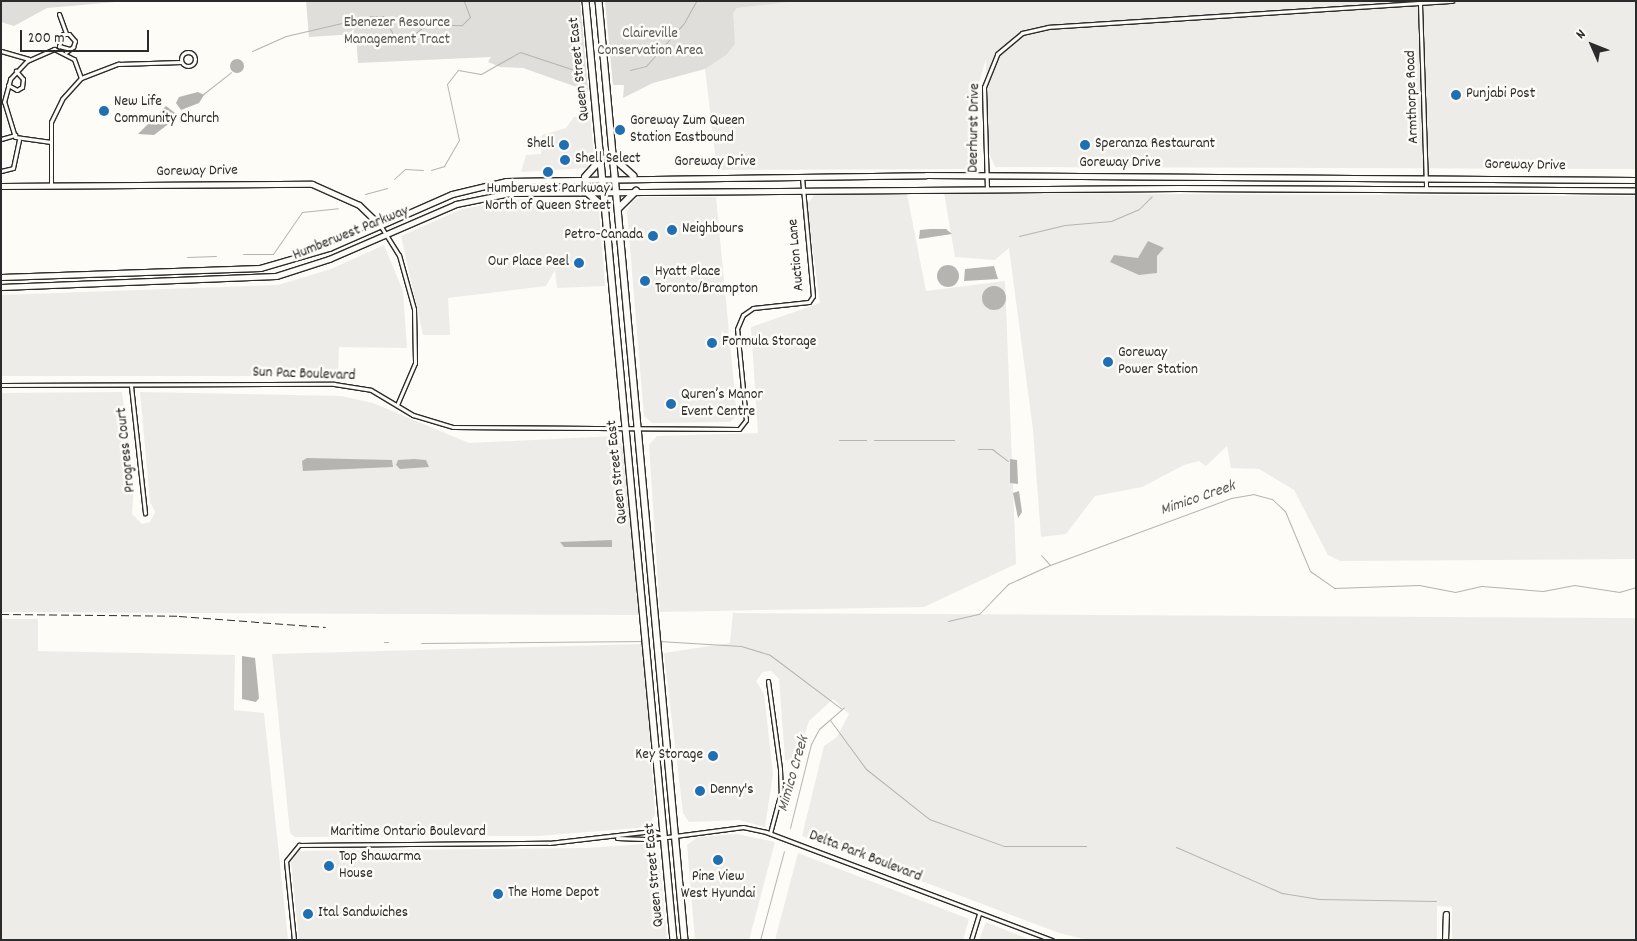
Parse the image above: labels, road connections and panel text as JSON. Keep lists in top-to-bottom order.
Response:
{
  "streets": {
    "main road": ["Queen Street East", "Goreway Drive", "Humberwest Parkway"],
    "street": [
      "Armthorpe Road",
      "Deerhurst Drive",
      "Auction Lane",
      "Sun Pac Boulevard",
      "Progress Court",
      "Maritime Ontario Boulevard",
      "Delta Park Boulevard"
    ]
  },
  "crossings": [
    ["Queen Street East", "Goreway Drive"],
    ["Queen Street East", "Humberwest Parkway"],
    ["Queen Street East", "Auction Lane"],
    ["Queen Street East", "Sun Pac Boulevard"],
    ["Queen Street East", "Maritime Ontario Boulevard"],
    ["Queen Street East", "Delta Park Boulevard"],
    ["Armthorpe Road", "Deerhurst Drive"],
    ["Armthorpe Road", "Goreway Drive"],
    ["Deerhurst Drive", "Goreway Drive"],
    ["Goreway Drive", "Humberwest Parkway"],
    ["Goreway Drive", "Auction Lane"],
    ["Auction Lane", "Sun Pac Boulevard"],
    ["Sun Pac Boulevard", "Progress Court"],
    ["Maritime Ontario Boulevard", "Delta Park Boulevard"]
  ],
  "water": ["Mimico Creek"],
  "parks": ["Ebenezer Resource Management Tract", "Claireville Conservation Area"],
  "places": [
    "Punjabi Post",
    "New Life Community Church",
    "Goreway Zum Queen Station Eastbound",
    "Shell",
    "Speranza Restaurant",
    "Shell Select",
    "Humberwest Parkway North of Queen Street",
    "Neighbours",
    "Petro-Canada",
    "Our Place Peel",
    "Hyatt Place Toronto/Brampton",
    "Formula Storage",
    "Goreway Power Station",
    "Quren’s Manor Event Centre",
    "Key Storage",
    "Denny's",
    "Pine View West Hyundai",
    "Top Shawarma House",
    "The Home Depot",
    "Ital Sandwiches"
  ],
  "scale_bar": "200 m",
  "north": "top left"
}
